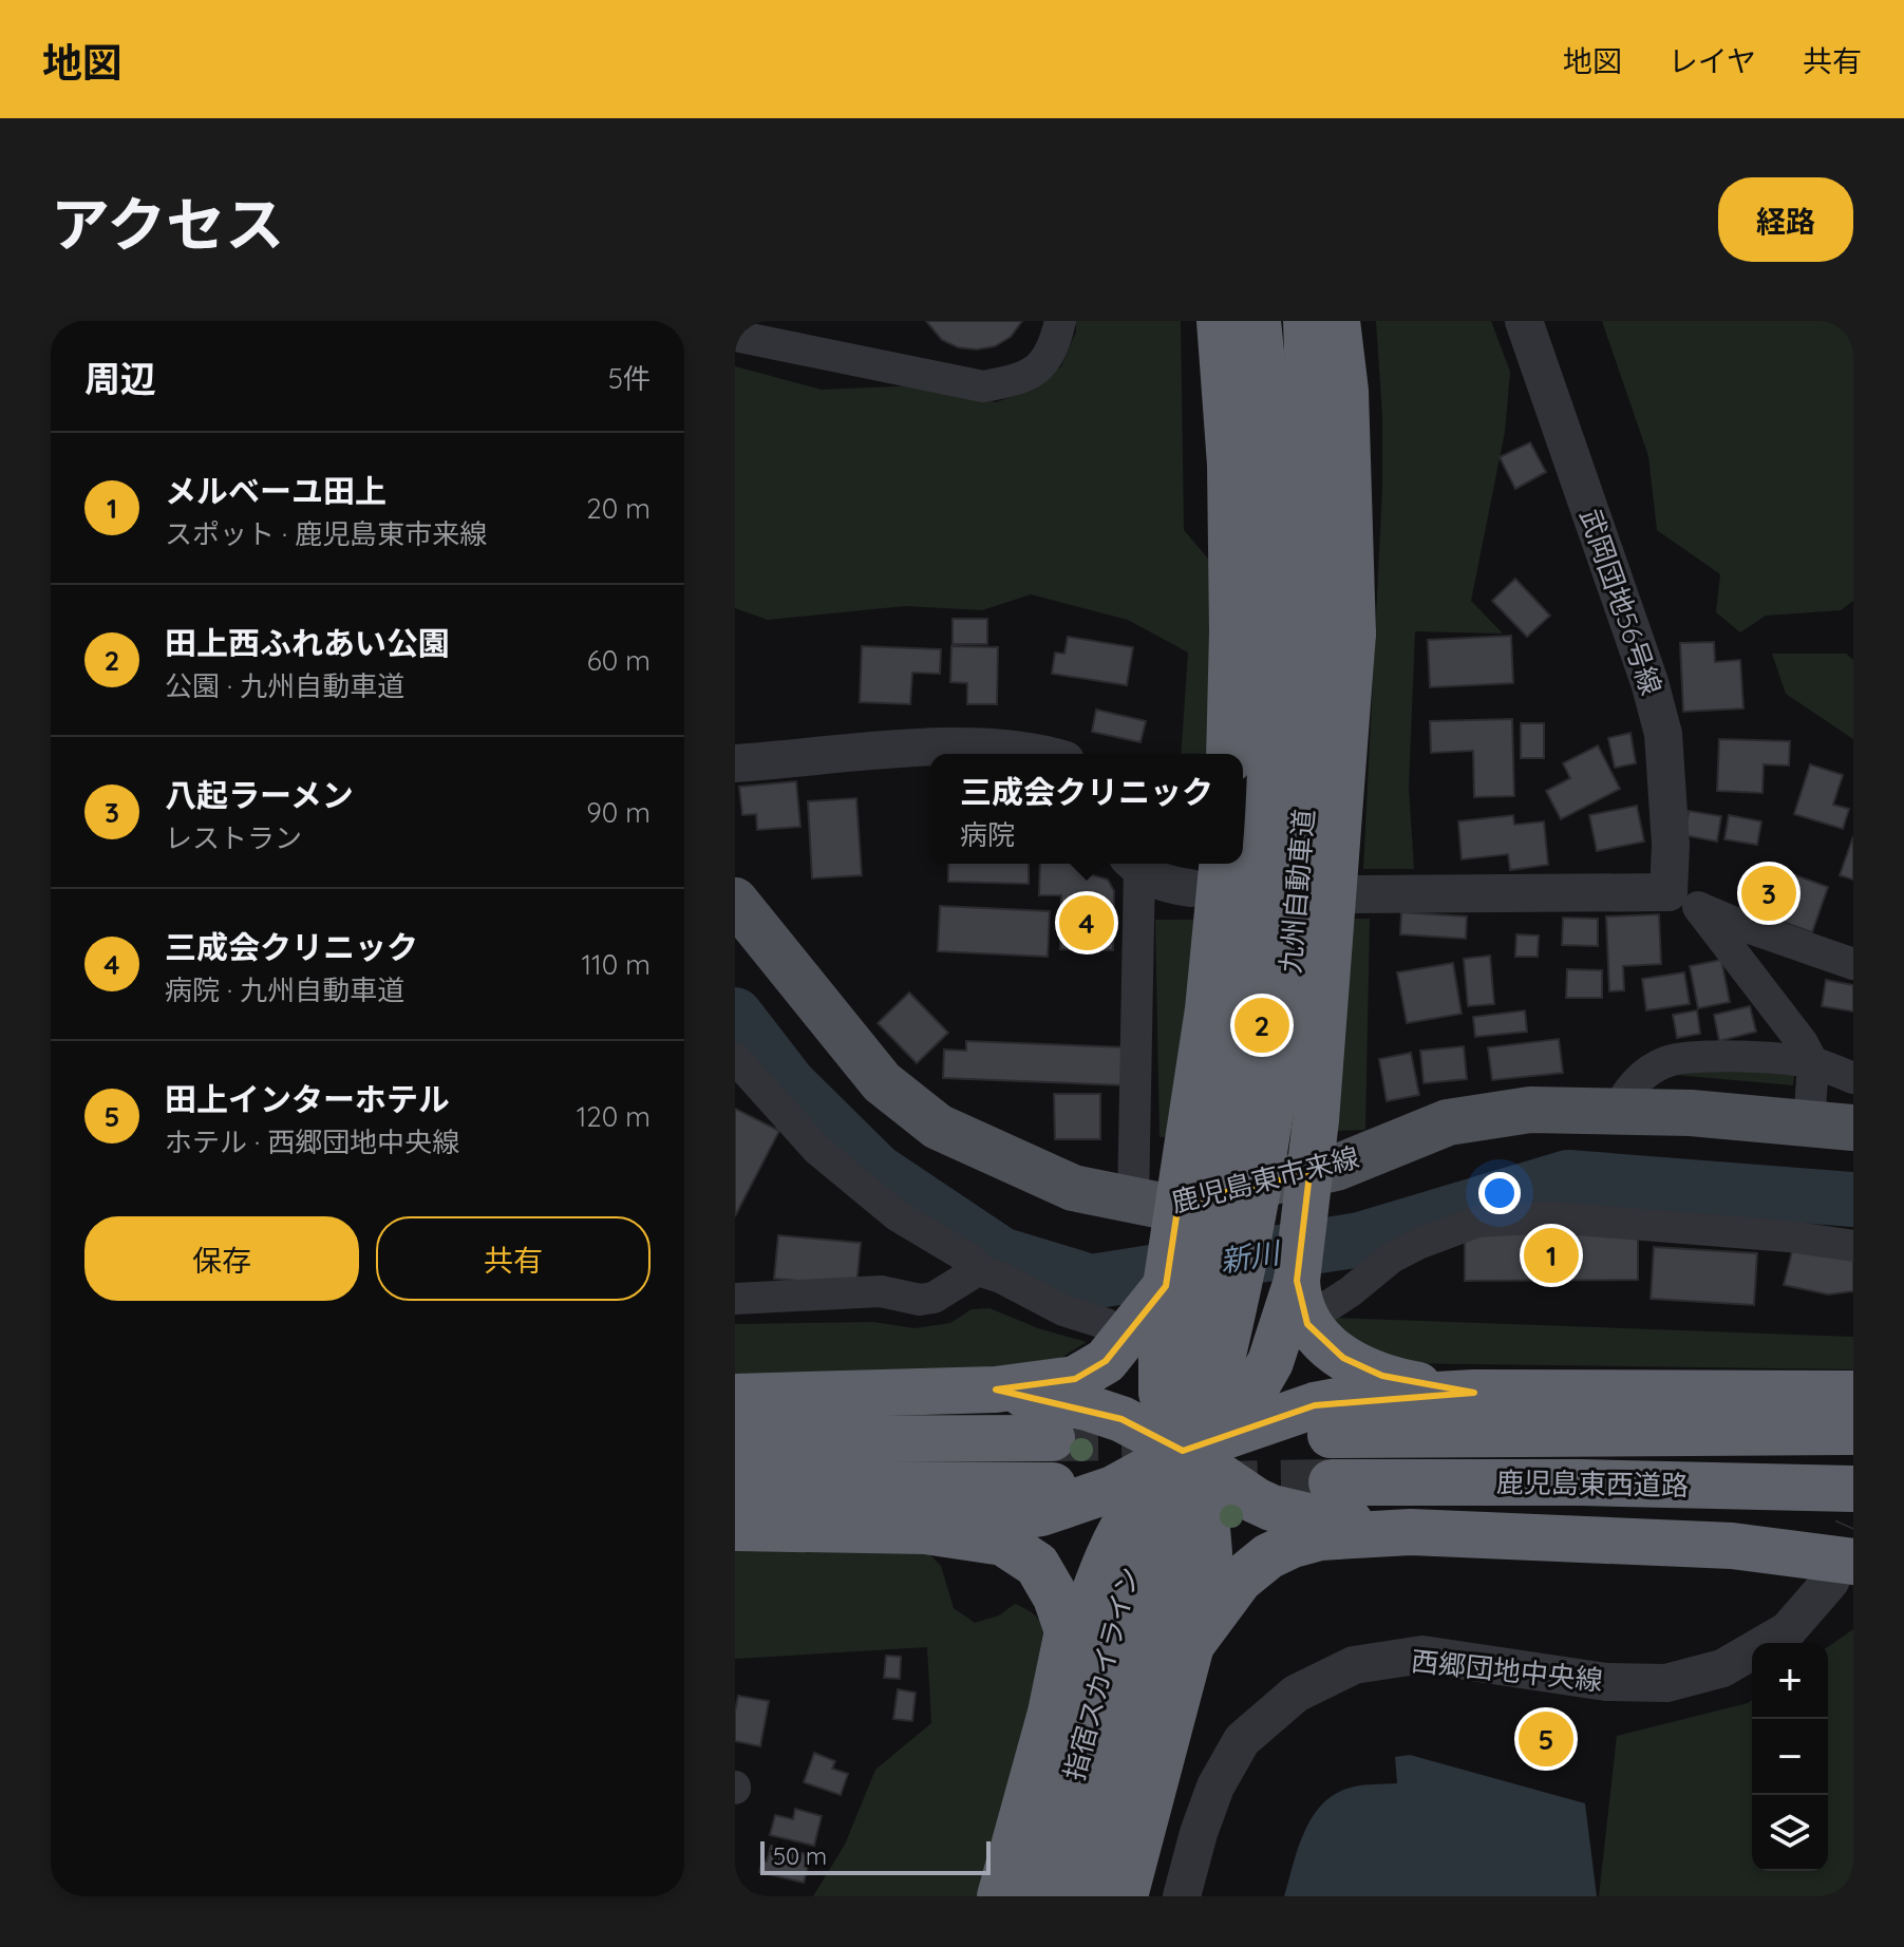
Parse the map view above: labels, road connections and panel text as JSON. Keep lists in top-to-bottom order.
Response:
{
  "streets": {
    "highway": ["九州自動車道", "鹿児島東西道路", "指宿スカイライン"],
    "main road": ["鹿児島東市来線"],
    "street": ["武岡団地56号線", "西郷団地中央線"]
  },
  "crossings": [
    ["九州自動車道", "指宿スカイライン"]
  ],
  "water": ["新川"],
  "scale_bar": "50 m",
  "page": {
    "header": "地図",
    "nav": ["地図", "レイヤ", "共有"],
    "title": "アクセス",
    "buttons": [
      "経路",
      ["保存", "共有"]
    ],
    "heading": ["周辺", "5件"],
    "list": [
      {
        "mark": "1",
        "name": "メルベーユ田上",
        "note": "スポット · 鹿児島東市来線",
        "value": "20 m"
      },
      {
        "mark": "2",
        "name": "田上西ふれあい公園",
        "note": "公園 · 九州自動車道",
        "value": "60 m"
      },
      {
        "mark": "3",
        "name": "八起ラーメン",
        "note": "レストラン",
        "value": "90 m"
      },
      {
        "mark": "4",
        "name": "三成会クリニック",
        "note": "病院 · 九州自動車道",
        "value": "110 m"
      },
      {
        "mark": "5",
        "name": "田上インターホテル",
        "note": "ホテル · 西郷団地中央線",
        "value": "120 m"
      }
    ],
    "popup": ["三成会クリニック", "病院"],
    "pins": [
      "3",
      "4",
      "2",
      "1",
      "5"
    ],
    "map_buttons": ["+", "−"],
    "scale": "50 m"
  }
}
